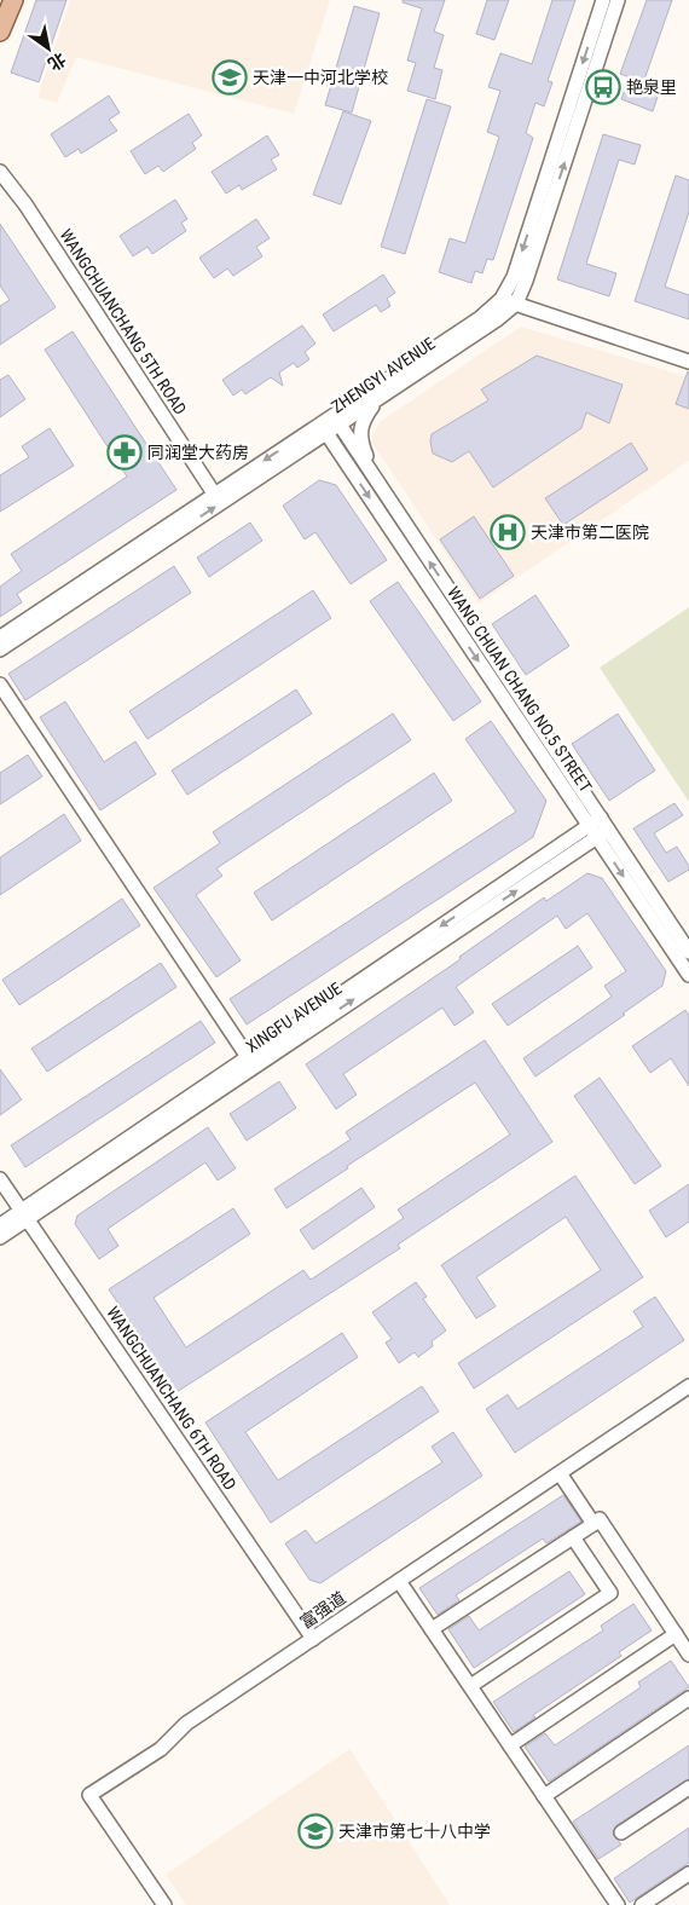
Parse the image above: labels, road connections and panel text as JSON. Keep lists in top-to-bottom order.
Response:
{
  "streets": {
    "street": [
      "WANGCHUANCHANG 5TH ROAD",
      "ZHENGYI AVENUE",
      "WANG CHUAN CHANG NO.5 STREET",
      "XINGFU AVENUE",
      "WANGCHUANCHANG 6TH ROAD",
      "富强道"
    ]
  },
  "crossings": [
    ["WANGCHUANCHANG 5TH ROAD", "ZHENGYI AVENUE"],
    ["ZHENGYI AVENUE", "WANG CHUAN CHANG NO.5 STREET"],
    ["WANG CHUAN CHANG NO.5 STREET", "XINGFU AVENUE"],
    ["XINGFU AVENUE", "WANGCHUANCHANG 6TH ROAD"],
    ["WANGCHUANCHANG 6TH ROAD", "富强道"]
  ],
  "places": {
    "school or university": ["天津一中河北学校", "天津市第七十八中学"],
    "bus stop": ["艳泉里"],
    "pharmacy": ["同润堂大药房"],
    "hospital": ["天津市第二医院"]
  },
  "north": "bottom right"
}
